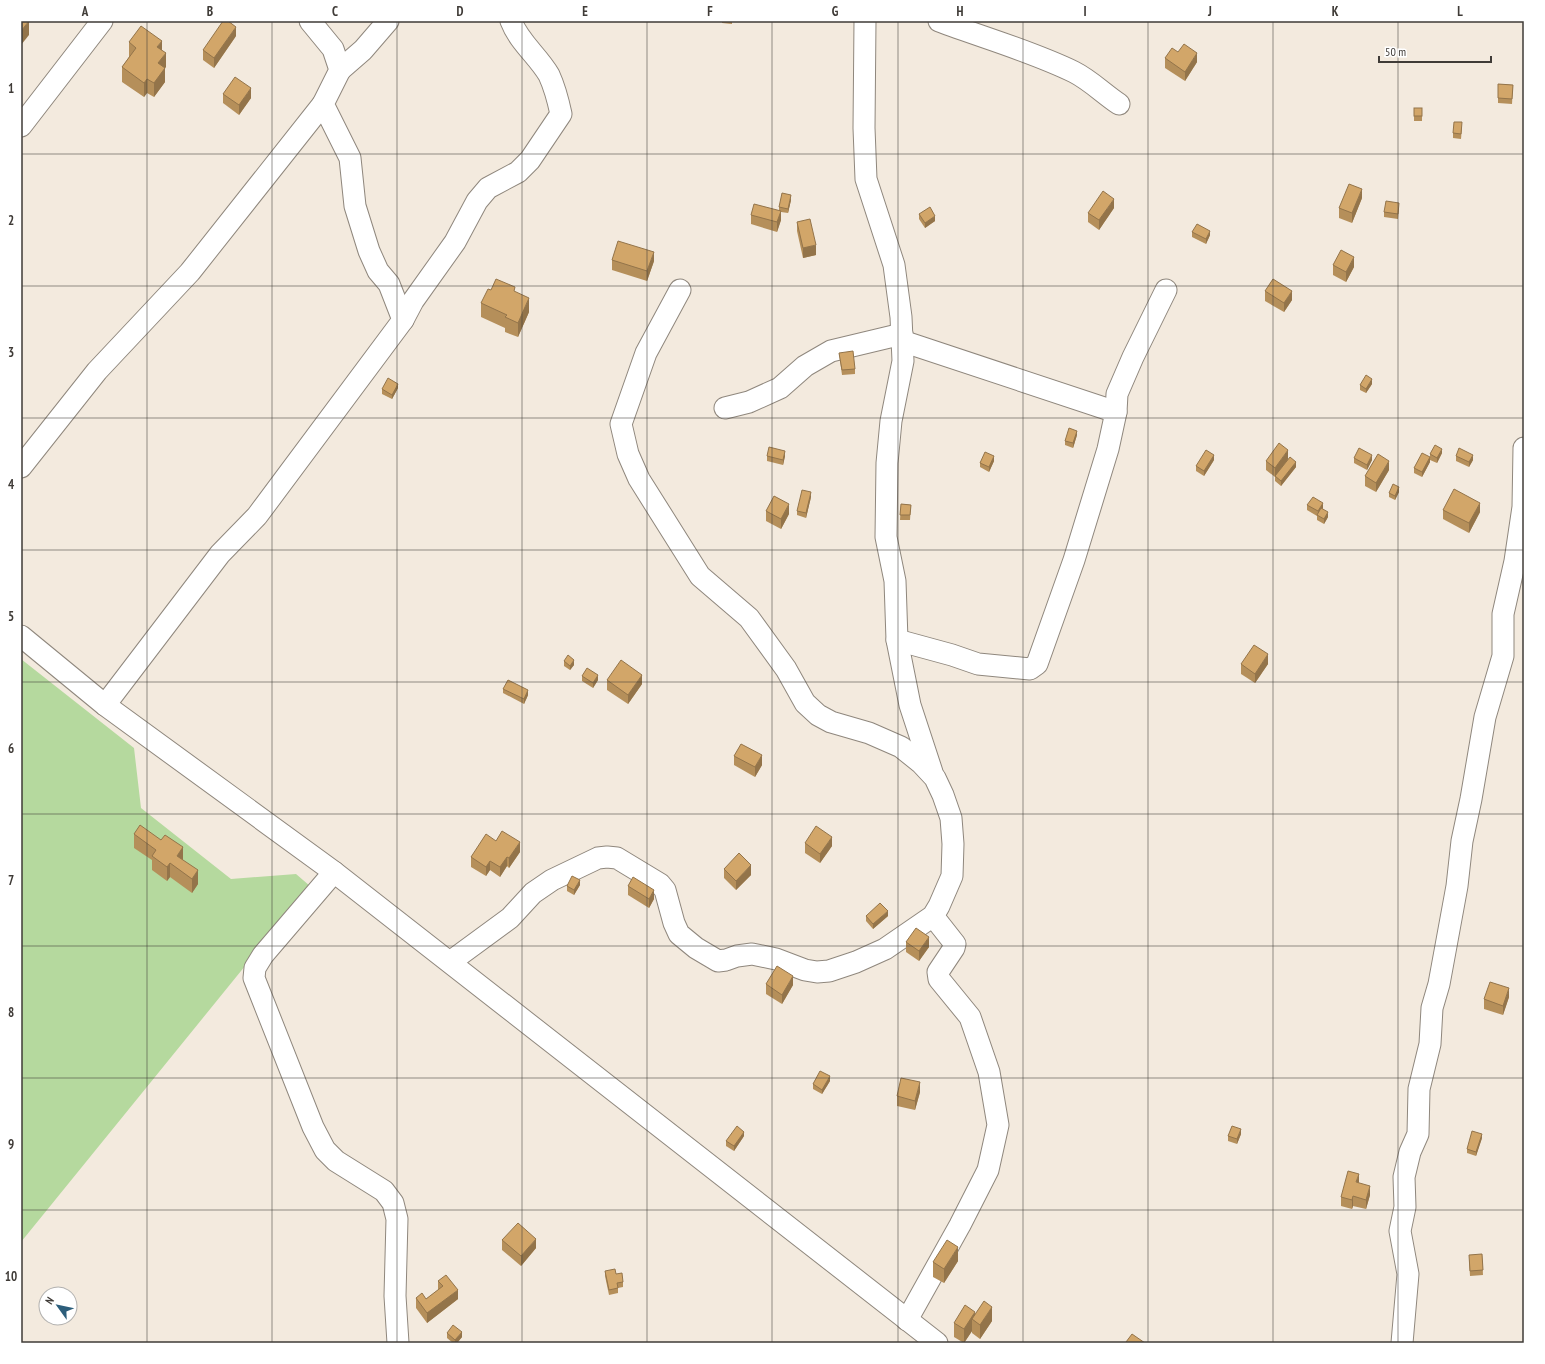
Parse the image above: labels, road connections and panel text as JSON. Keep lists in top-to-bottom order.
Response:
{
  "scale_bar": "50 m",
  "north": "top left",
  "grid": {
    "columns": [
      "A",
      "B",
      "C",
      "D",
      "E",
      "F",
      "G",
      "H",
      "I",
      "J",
      "K",
      "L"
    ],
    "rows": [
      "1",
      "2",
      "3",
      "4",
      "5",
      "6",
      "7",
      "8",
      "9",
      "10"
    ]
  }
}
